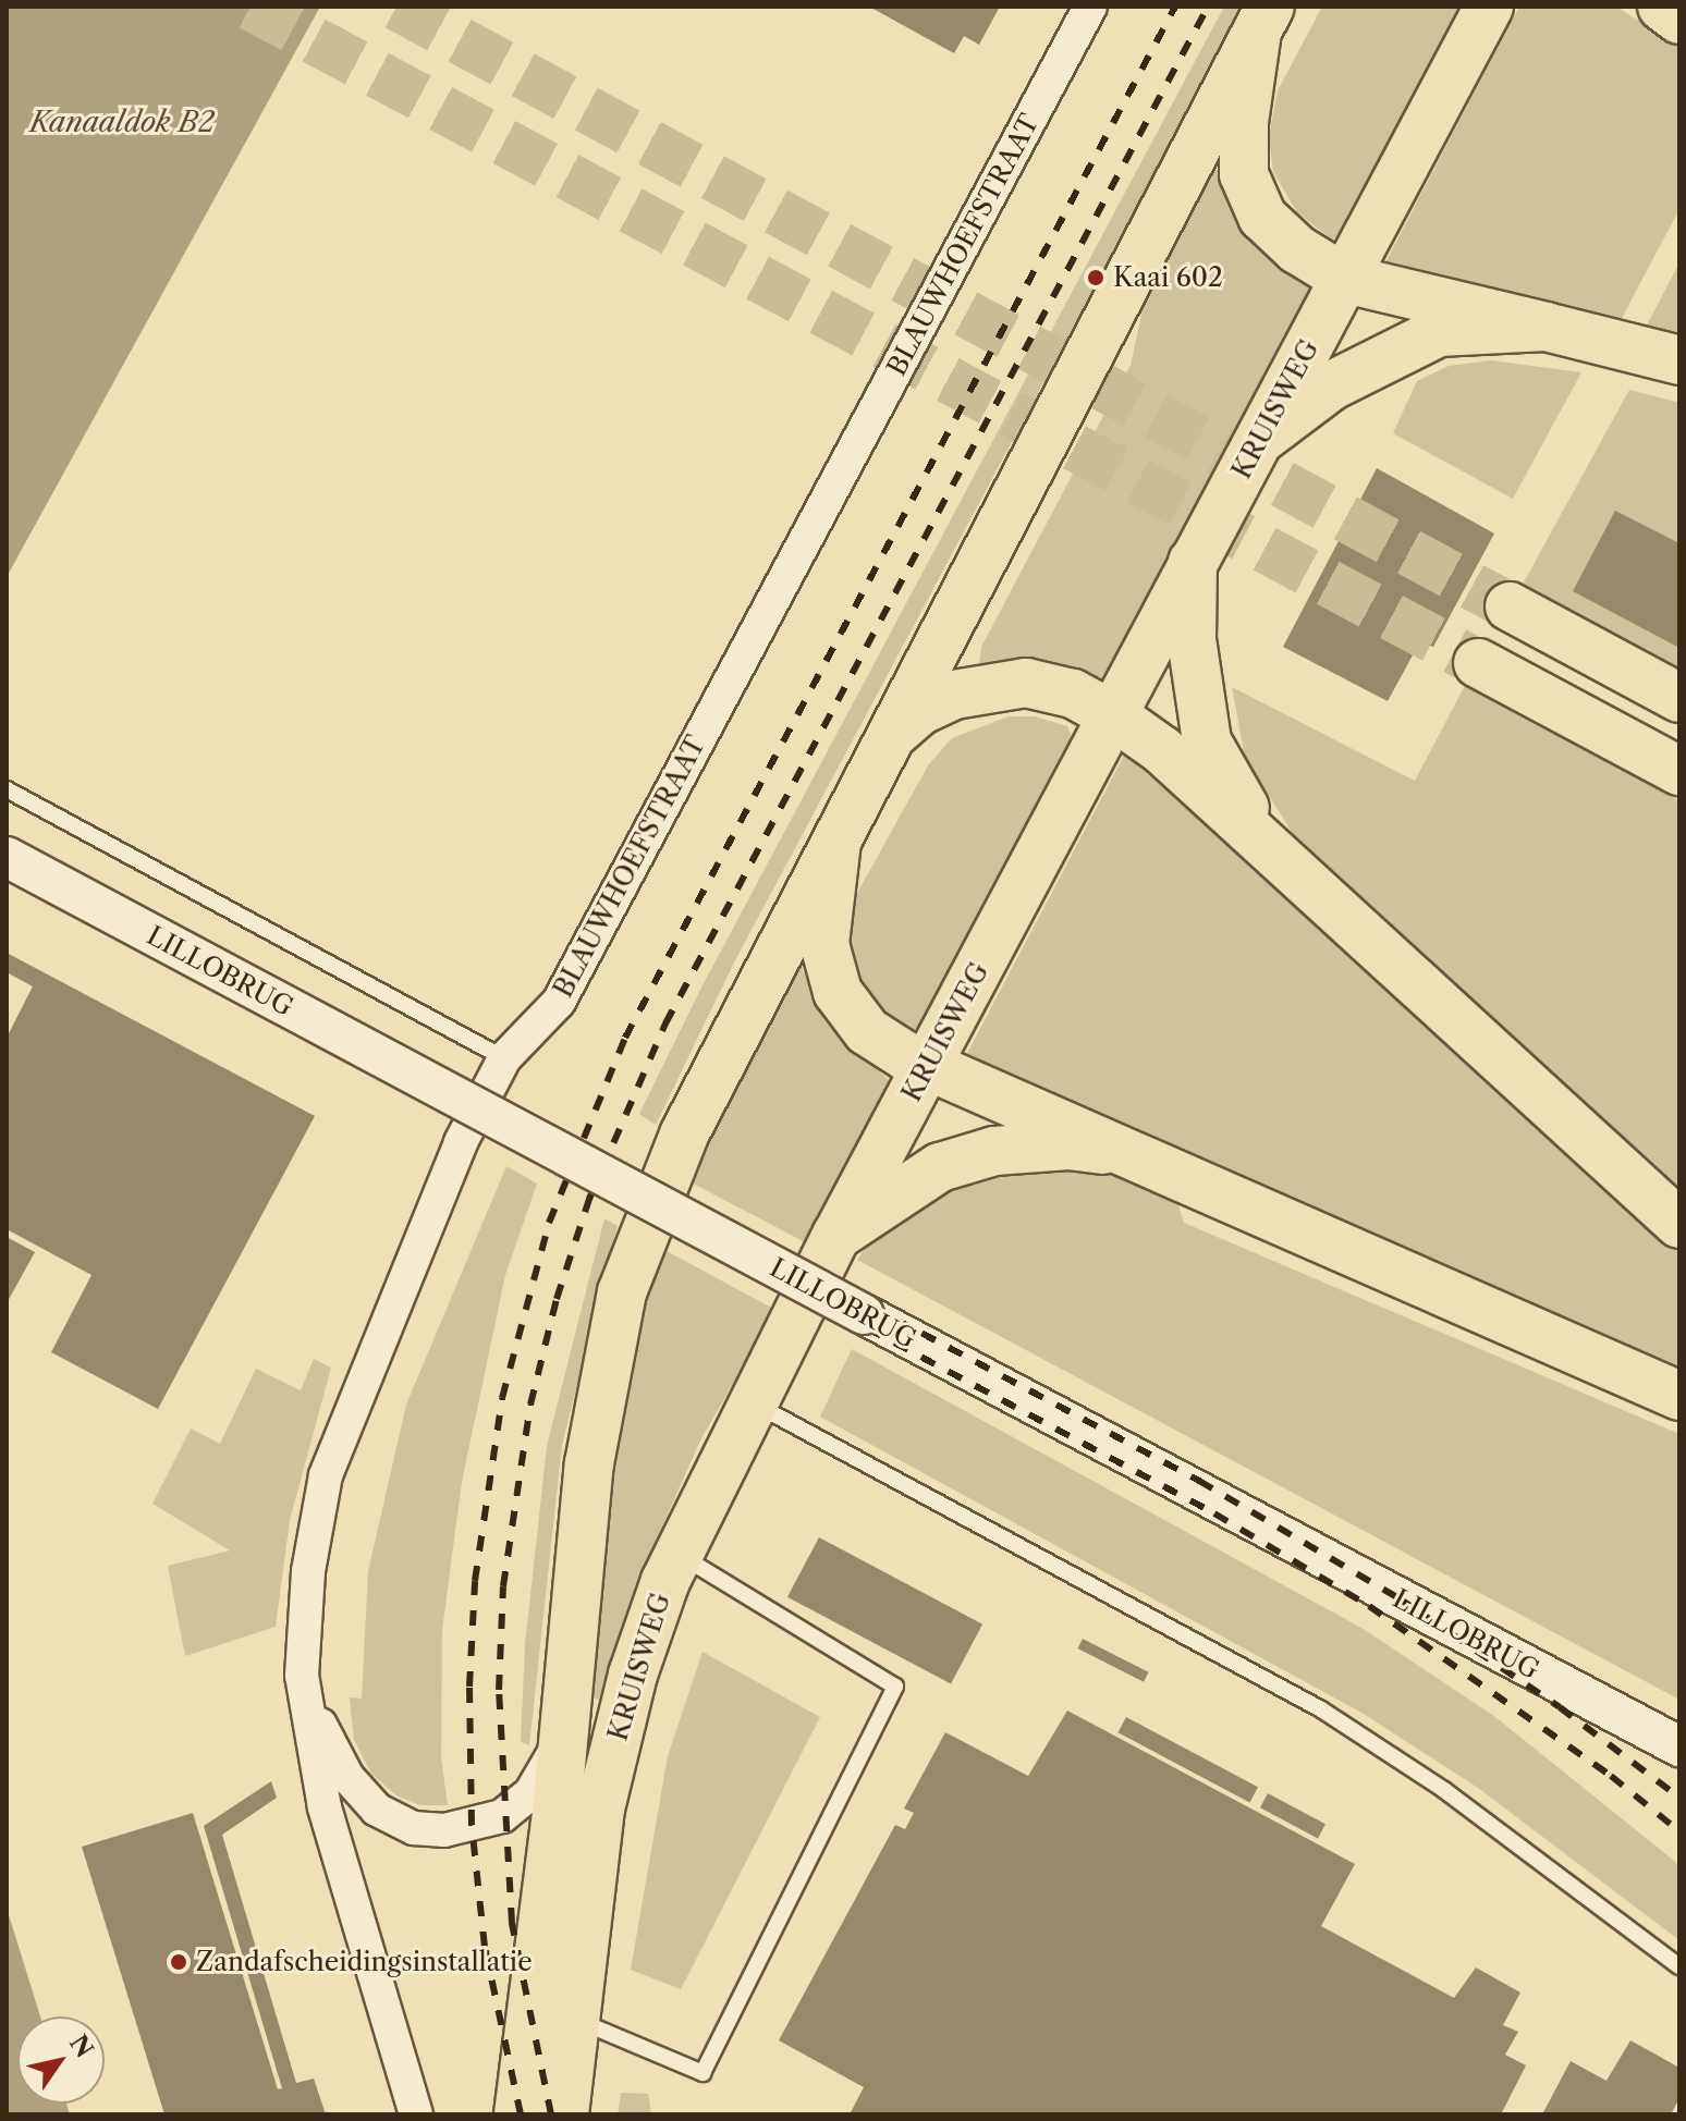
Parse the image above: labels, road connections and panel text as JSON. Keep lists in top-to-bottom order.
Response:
{
  "streets": {
    "main road": ["KRUISWEG"],
    "street": ["BLAUWHOEFSTRAAT", "LILLOBRUG"]
  },
  "water": ["Kanaaldok B2"],
  "places": ["Kaai 602", "Zandafscheidingsinstallatie"],
  "north": "top right"
}
